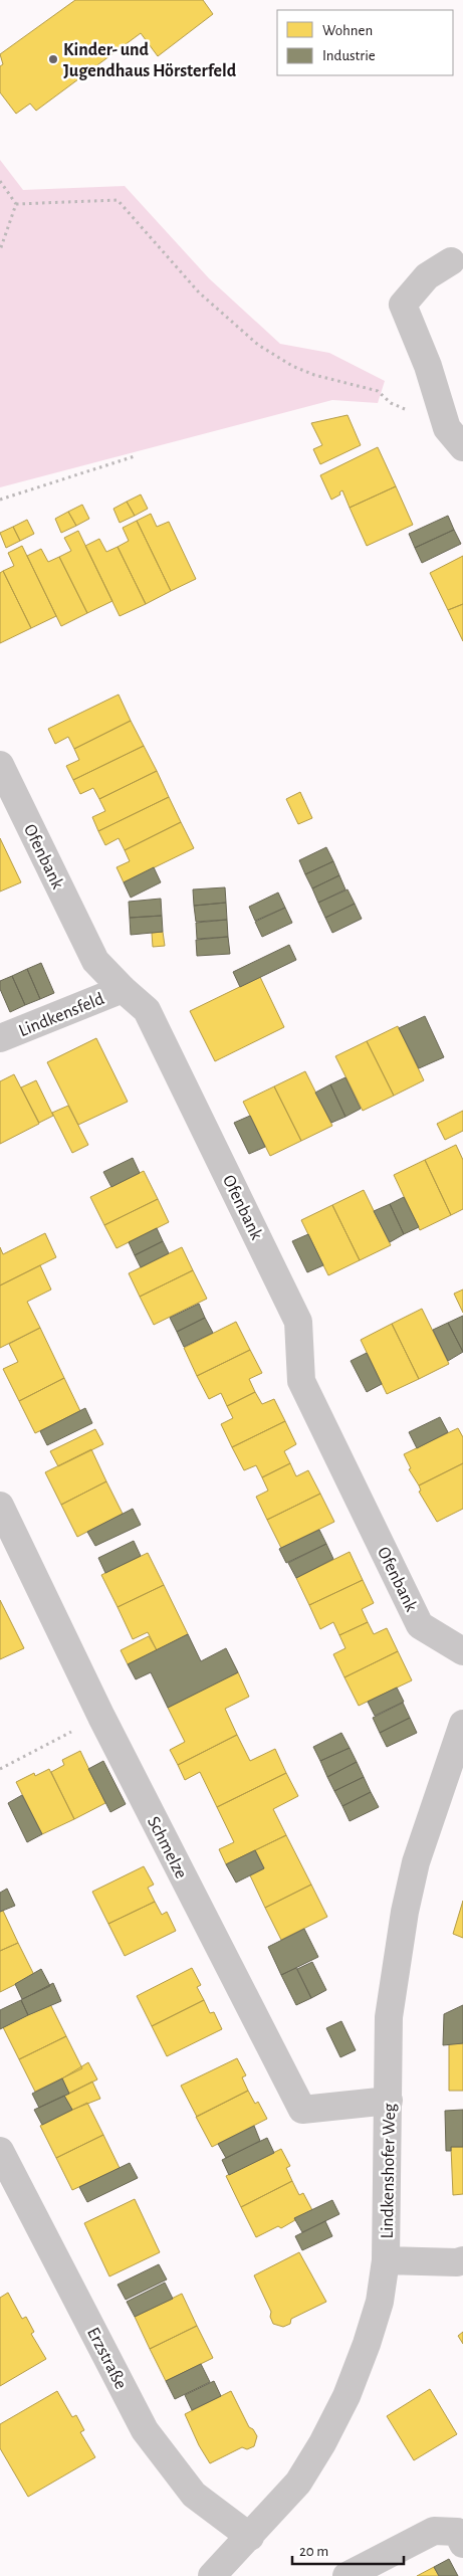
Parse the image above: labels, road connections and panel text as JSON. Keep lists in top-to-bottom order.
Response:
{
  "streets": {
    "street": [
      "Ofenbank",
      "Lindkensfeld",
      "Schmelze",
      "Lindkenshofer Weg",
      "Erzstraße"
    ]
  },
  "crossings": [
    ["Ofenbank", "Lindkensfeld"],
    ["Schmelze", "Lindkenshofer Weg"],
    ["Lindkenshofer Weg", "Erzstraße"]
  ],
  "places": ["Kinder- und Jugendhaus Hörsterfeld"],
  "legend": ["Wohnen", "Industrie"],
  "scale_bar": "20 m"
}
